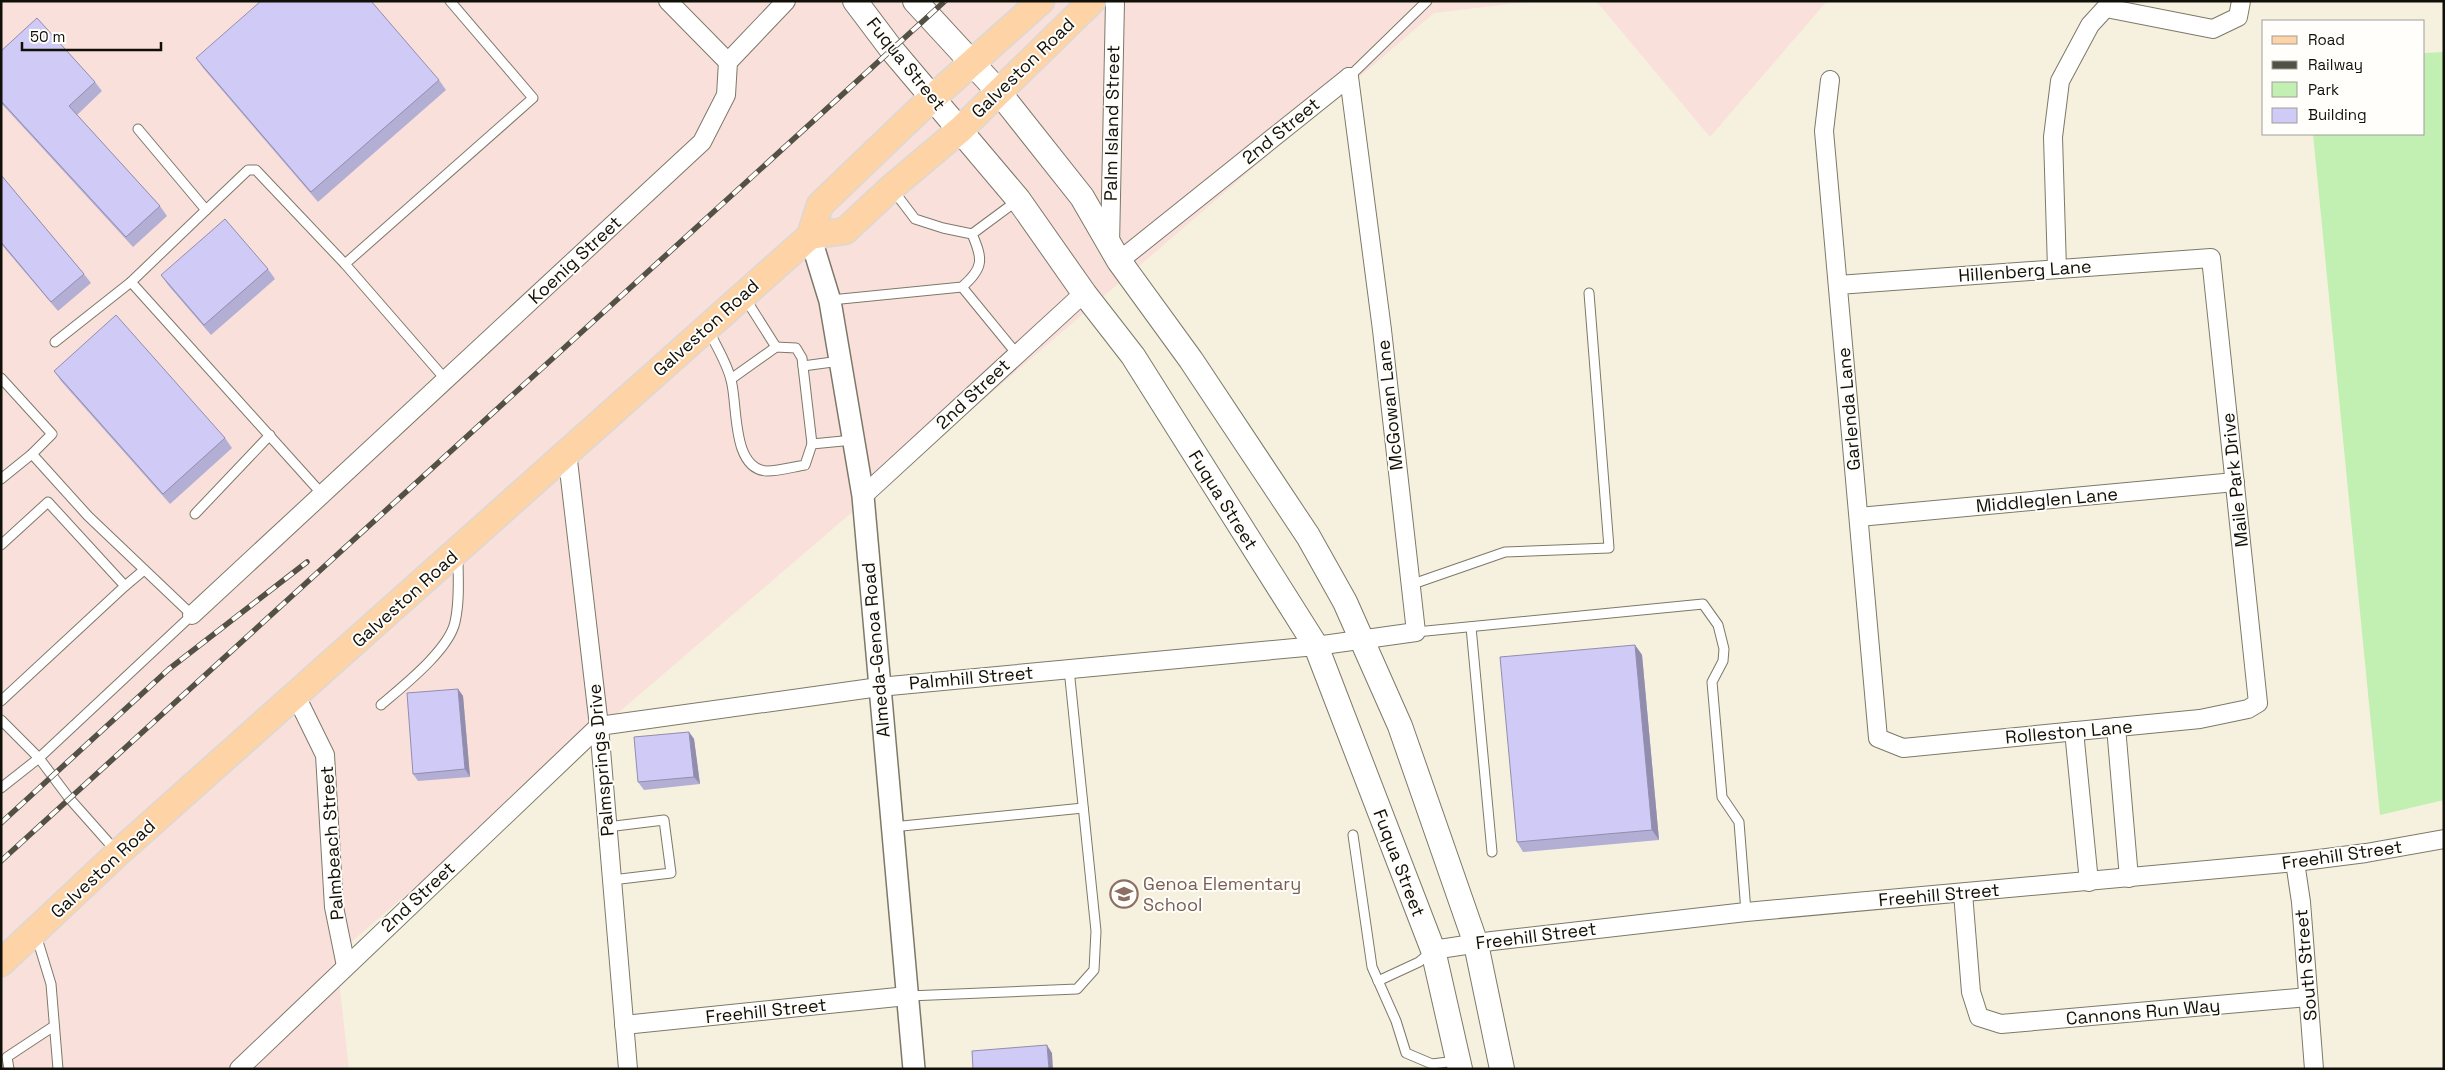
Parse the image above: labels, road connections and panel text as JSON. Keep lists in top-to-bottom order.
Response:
{
  "streets": {
    "main road": ["Fuqua Street", "Galveston Road"],
    "street": [
      "Palm Island Street",
      "2nd Street",
      "Koenig Street",
      "Hillenberg Lane",
      "McGowan Lane",
      "Garlenda Lane",
      "Maile Park Drive",
      "Middleglen Lane",
      "Almeda-Genoa Road",
      "Palmhill Street",
      "Rolleston Lane",
      "Palmsprings Drive",
      "Palmbeach Street",
      "Freehill Street",
      "South Street",
      "Cannons Run Way"
    ]
  },
  "crossings": [
    ["Fuqua Street", "Galveston Road"],
    ["Fuqua Street", "2nd Street"],
    ["Fuqua Street", "Palmhill Street"],
    ["Fuqua Street", "Freehill Street"],
    ["Galveston Road", "Almeda-Genoa Road"],
    ["Galveston Road", "Palmsprings Drive"],
    ["Galveston Road", "Palmbeach Street"],
    ["Palm Island Street", "2nd Street"],
    ["2nd Street", "McGowan Lane"],
    ["2nd Street", "Almeda-Genoa Road"],
    ["2nd Street", "Palmhill Street"],
    ["2nd Street", "Palmsprings Drive"],
    ["2nd Street", "Palmbeach Street"],
    ["Hillenberg Lane", "Garlenda Lane"],
    ["Hillenberg Lane", "Maile Park Drive"],
    ["Garlenda Lane", "Middleglen Lane"],
    ["Garlenda Lane", "Rolleston Lane"],
    ["Maile Park Drive", "Middleglen Lane"],
    ["Maile Park Drive", "Rolleston Lane"],
    ["Almeda-Genoa Road", "Palmhill Street"],
    ["Almeda-Genoa Road", "Freehill Street"],
    ["Palmhill Street", "Palmsprings Drive"],
    ["Palmsprings Drive", "Freehill Street"],
    ["Freehill Street", "South Street"],
    ["Freehill Street", "Cannons Run Way"],
    ["South Street", "Cannons Run Way"]
  ],
  "places": {
    "school or university": ["Genoa Elementary School"]
  },
  "legend": [
    "Road",
    "Railway",
    "Park",
    "Building"
  ],
  "scale_bar": "50 m"
}
